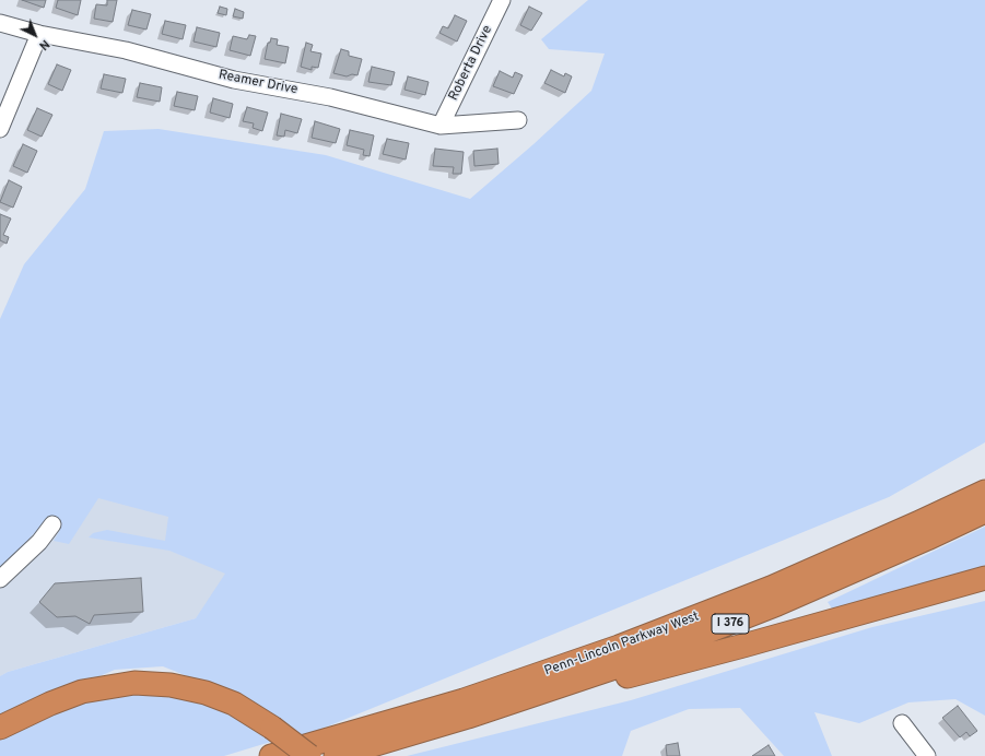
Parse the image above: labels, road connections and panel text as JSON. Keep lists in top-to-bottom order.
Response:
{
  "streets": {
    "highway": ["I 376", "Penn-Lincoln Parkway West"],
    "street": ["Roberta Drive", "Reamer Drive"]
  },
  "crossings": [
    ["Roberta Drive", "Reamer Drive"]
  ],
  "north": "bottom right"
}
